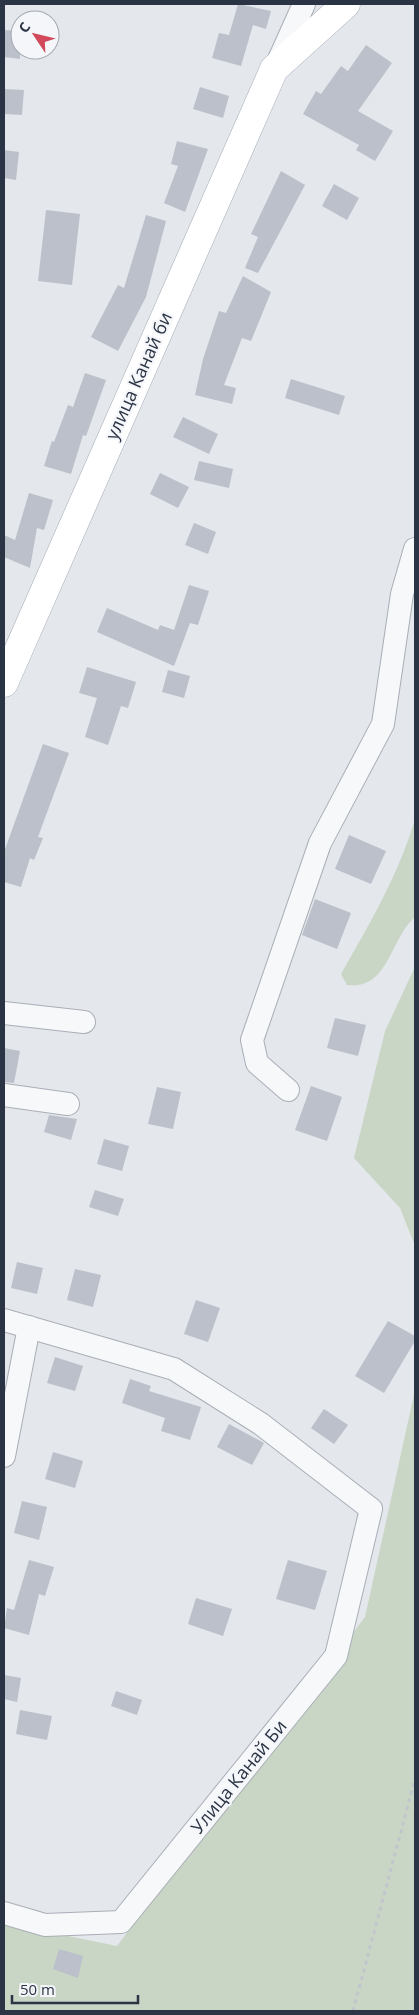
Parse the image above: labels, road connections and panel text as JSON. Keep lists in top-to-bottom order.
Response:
{
  "streets": {
    "main road": ["улица Канай би"],
    "street": ["Улица Канай Би"]
  },
  "scale_bar": "50 m",
  "north": "top left"
}
